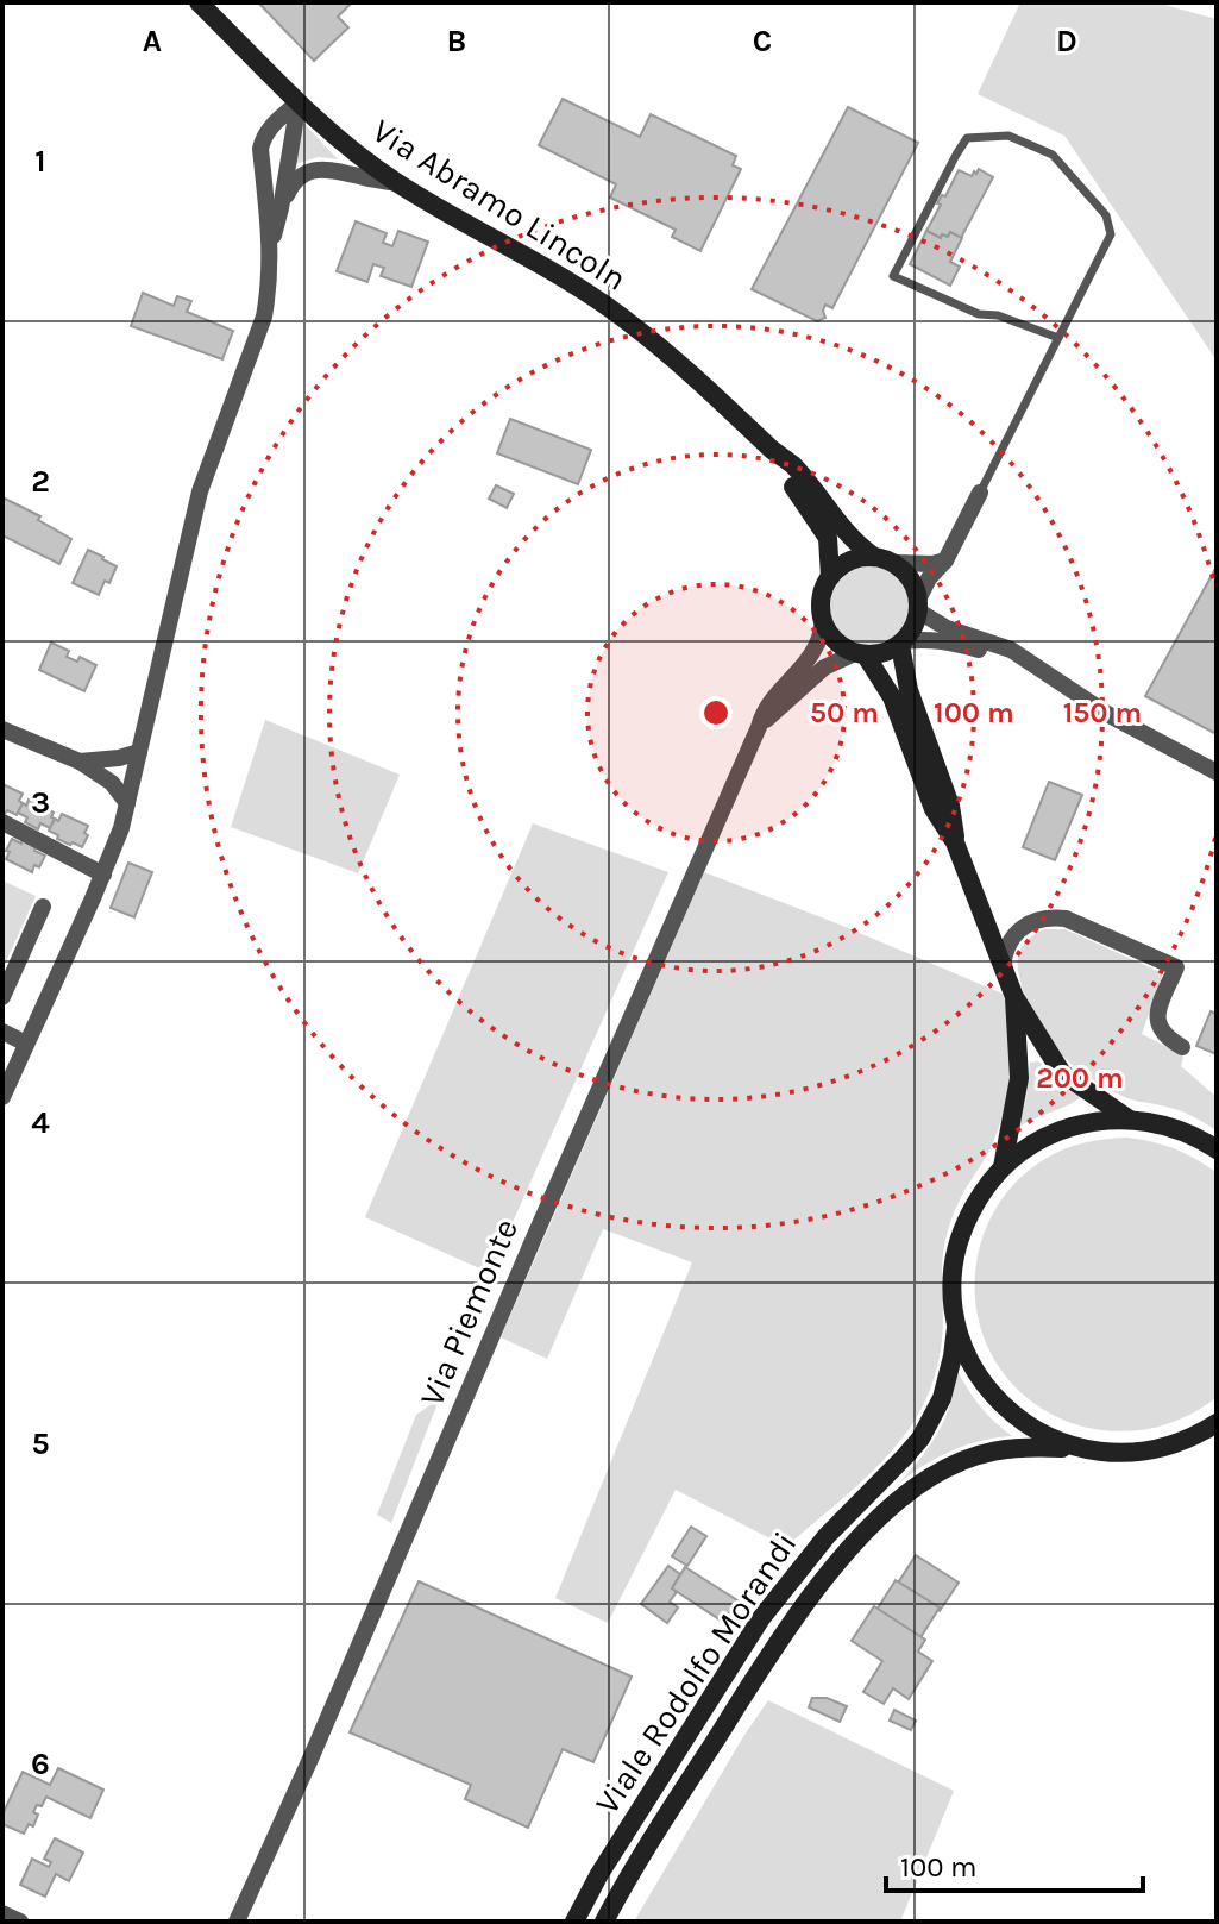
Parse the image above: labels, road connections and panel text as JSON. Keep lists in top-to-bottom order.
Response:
{
  "streets": {
    "street": ["Via Abramo Lincoln", "Via Piemonte", "Viale Rodolfo Morandi"]
  },
  "crossings": [
    ["Via Abramo Lincoln", "Via Piemonte"]
  ],
  "scale_bar": "100 m",
  "grid": {
    "columns": [
      "A",
      "B",
      "C",
      "D"
    ],
    "rows": [
      "1",
      "2",
      "3",
      "4",
      "5",
      "6"
    ]
  },
  "rings": [
    "50 m",
    "100 m",
    "150 m",
    "200 m"
  ]
}
